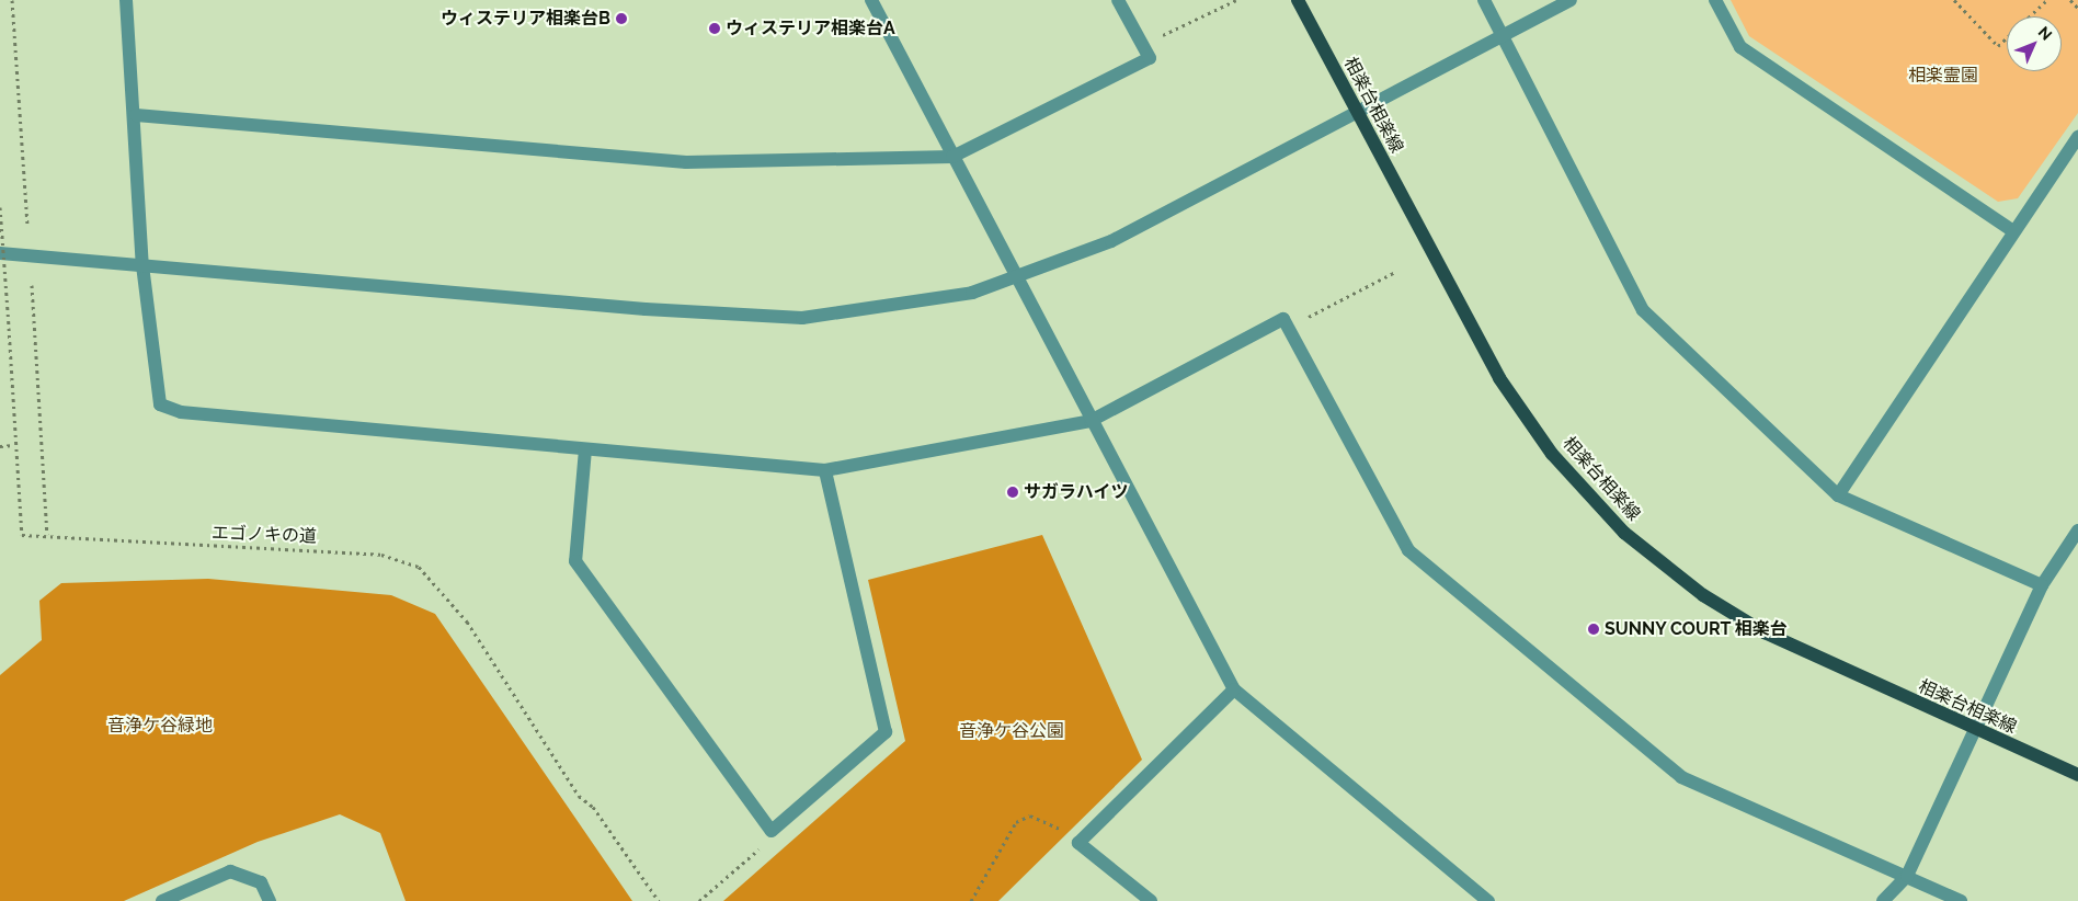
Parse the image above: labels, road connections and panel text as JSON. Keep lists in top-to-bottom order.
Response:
{
  "streets": {
    "main road": ["相楽台相楽線"],
    "path": ["エゴノキの道"]
  },
  "parks": ["相楽霊園", "音浄ケ谷緑地", "音浄ケ谷公園"],
  "places": [
    "ウィステリア相楽台B",
    "ウィステリア相楽台A",
    "サガラハイツ",
    "SUNNY COURT 相楽台"
  ],
  "north": "top right"
}
